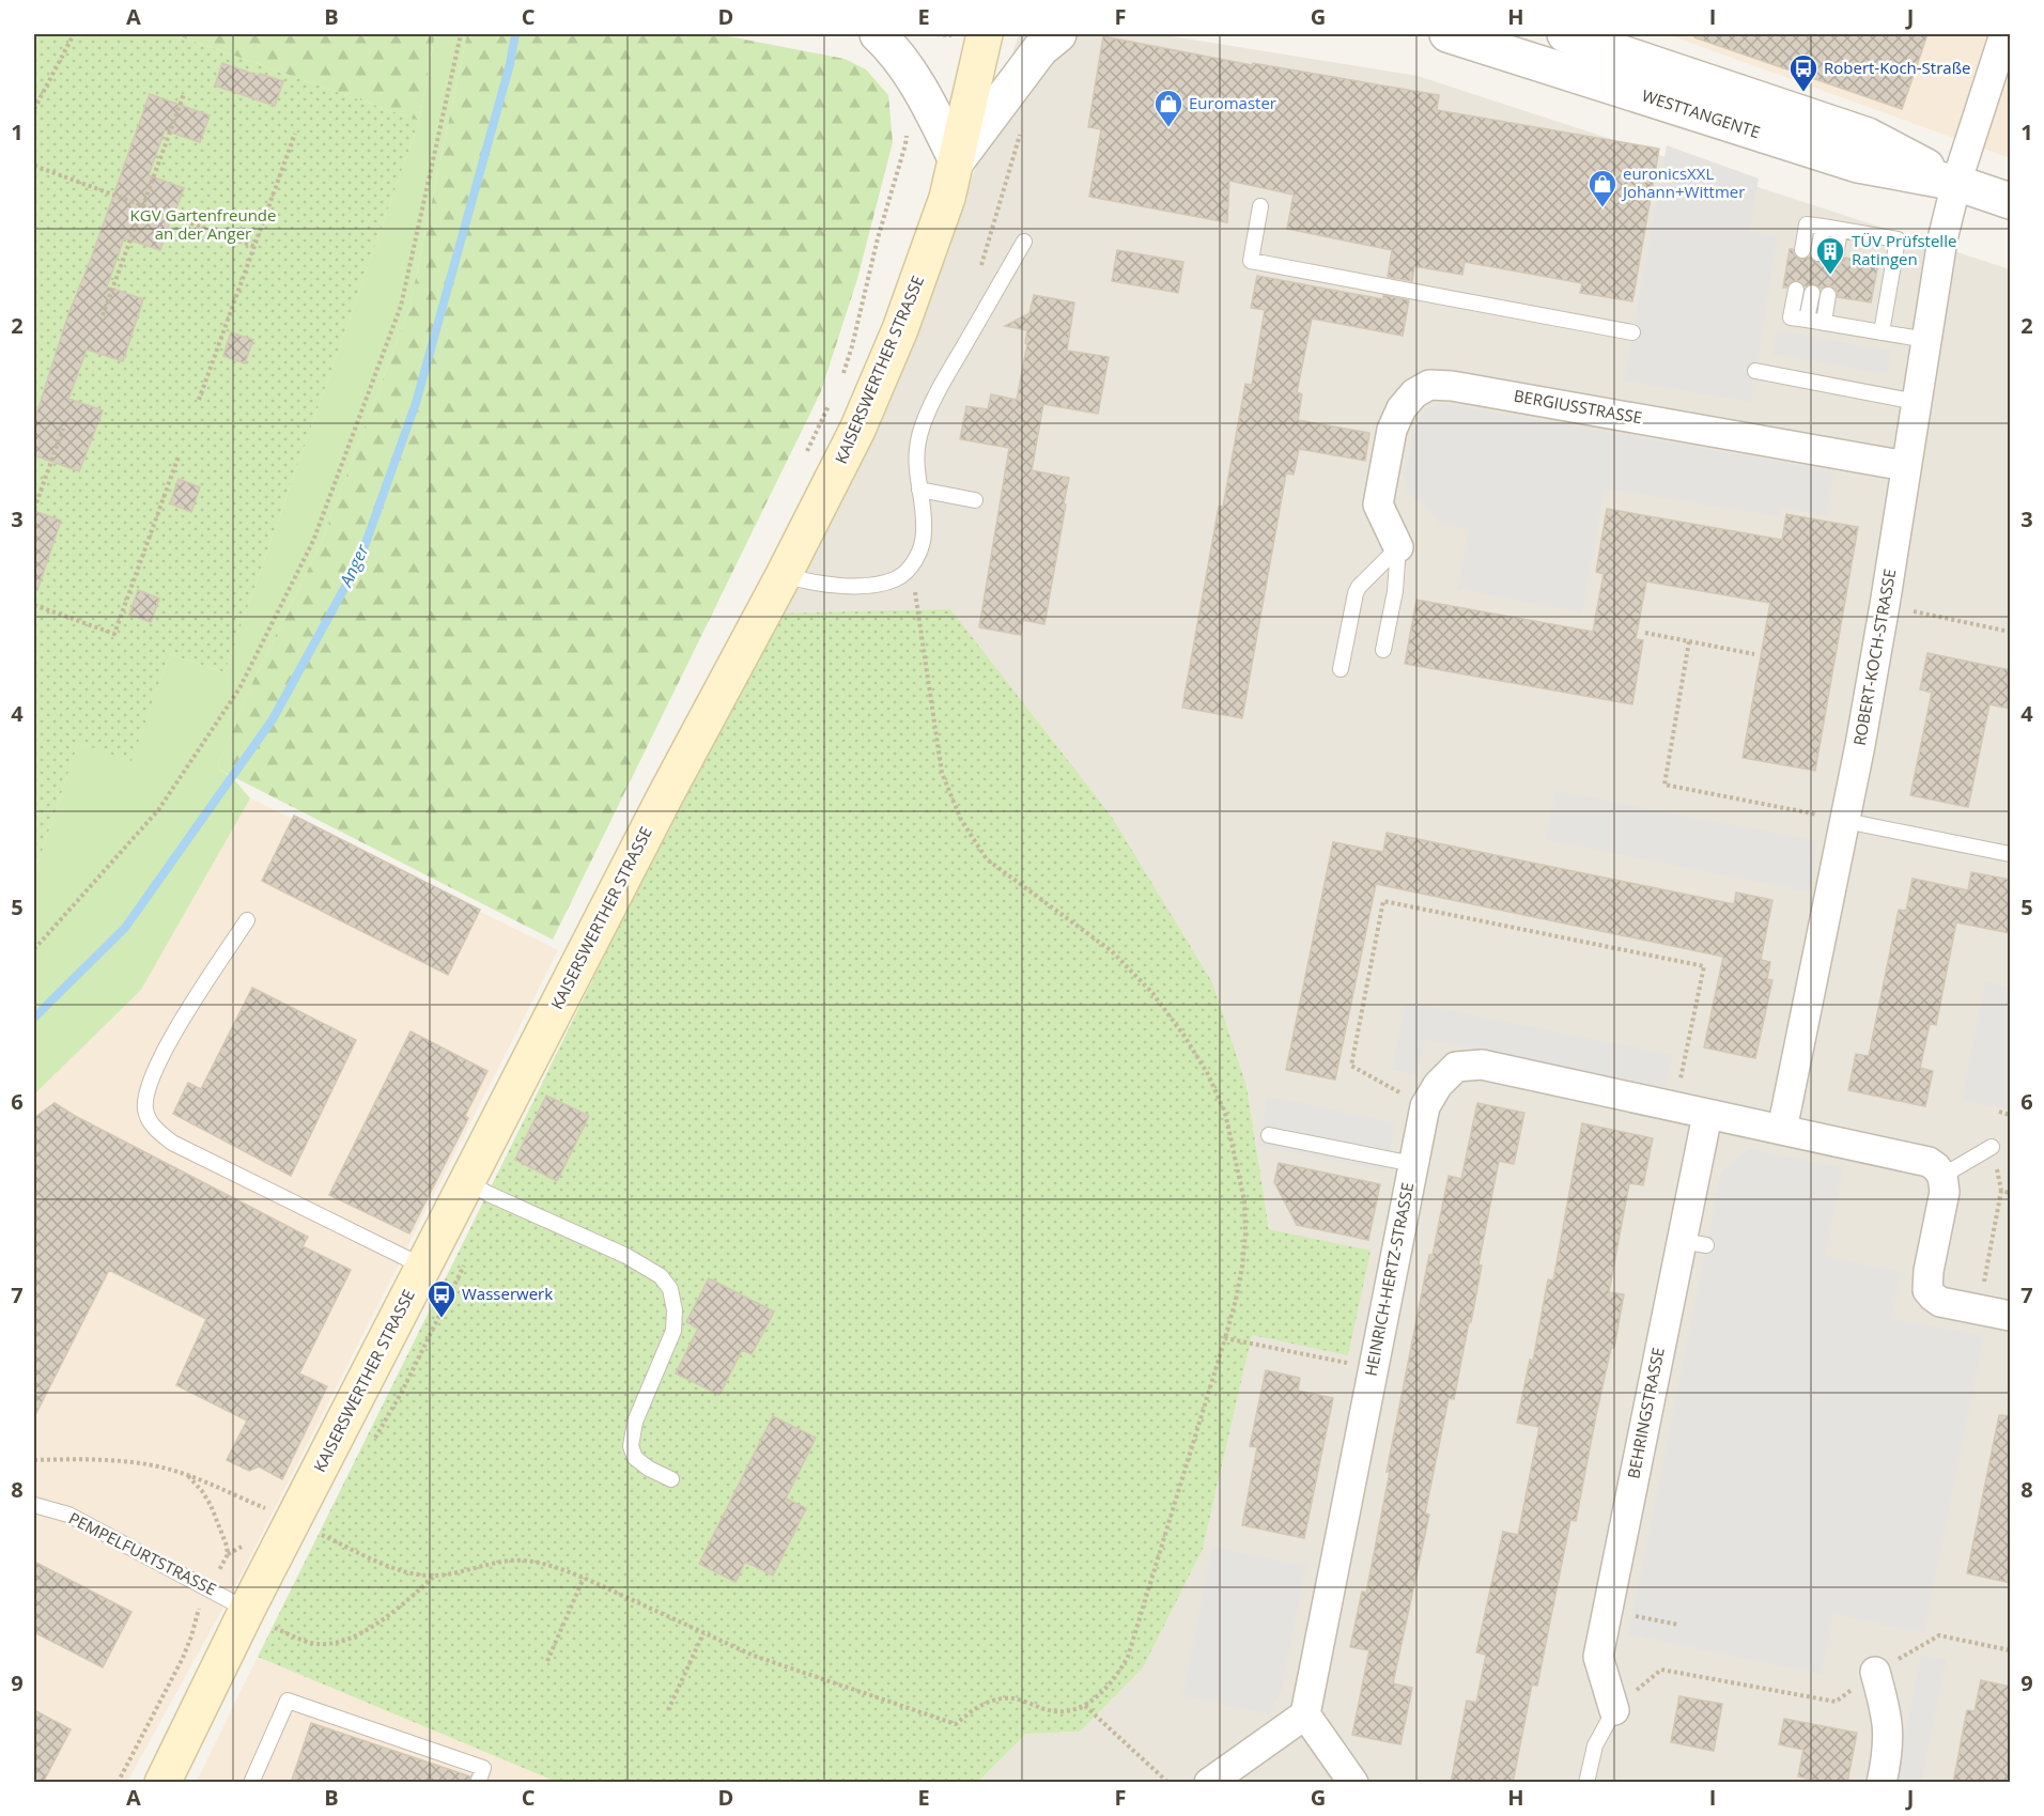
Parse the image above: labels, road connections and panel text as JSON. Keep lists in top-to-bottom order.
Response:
{
  "streets": {
    "main road": ["KAISERSWERTHER STRASSE"],
    "street": [
      "WESTTANGENTE",
      "BERGIUSSTRASSE",
      "ROBERT-KOCH-STRASSE",
      "HEINRICH-HERTZ-STRASSE",
      "BEHRINGSTRASSE"
    ],
    "lane": ["PEMPELFURTSTRASSE"]
  },
  "crossings": [
    ["WESTTANGENTE", "ROBERT-KOCH-STRASSE"],
    ["KAISERSWERTHER STRASSE", "PEMPELFURTSTRASSE"],
    ["BERGIUSSTRASSE", "ROBERT-KOCH-STRASSE"],
    ["ROBERT-KOCH-STRASSE", "HEINRICH-HERTZ-STRASSE"],
    ["HEINRICH-HERTZ-STRASSE", "BEHRINGSTRASSE"]
  ],
  "water": ["Anger"],
  "parks": ["KGV Gartenfreunde an der Anger"],
  "places": {
    "bus stop": ["Robert-Koch-Straße", "Wasserwerk"],
    "shop": ["Euromaster", "euronicsXXL Johann+Wittmer"],
    "building": ["TÜV Prüfstelle Ratingen"]
  },
  "grid": {
    "columns": [
      "A",
      "B",
      "C",
      "D",
      "E",
      "F",
      "G",
      "H",
      "I",
      "J"
    ],
    "rows": [
      "1",
      "2",
      "3",
      "4",
      "5",
      "6",
      "7",
      "8",
      "9"
    ]
  }
}
